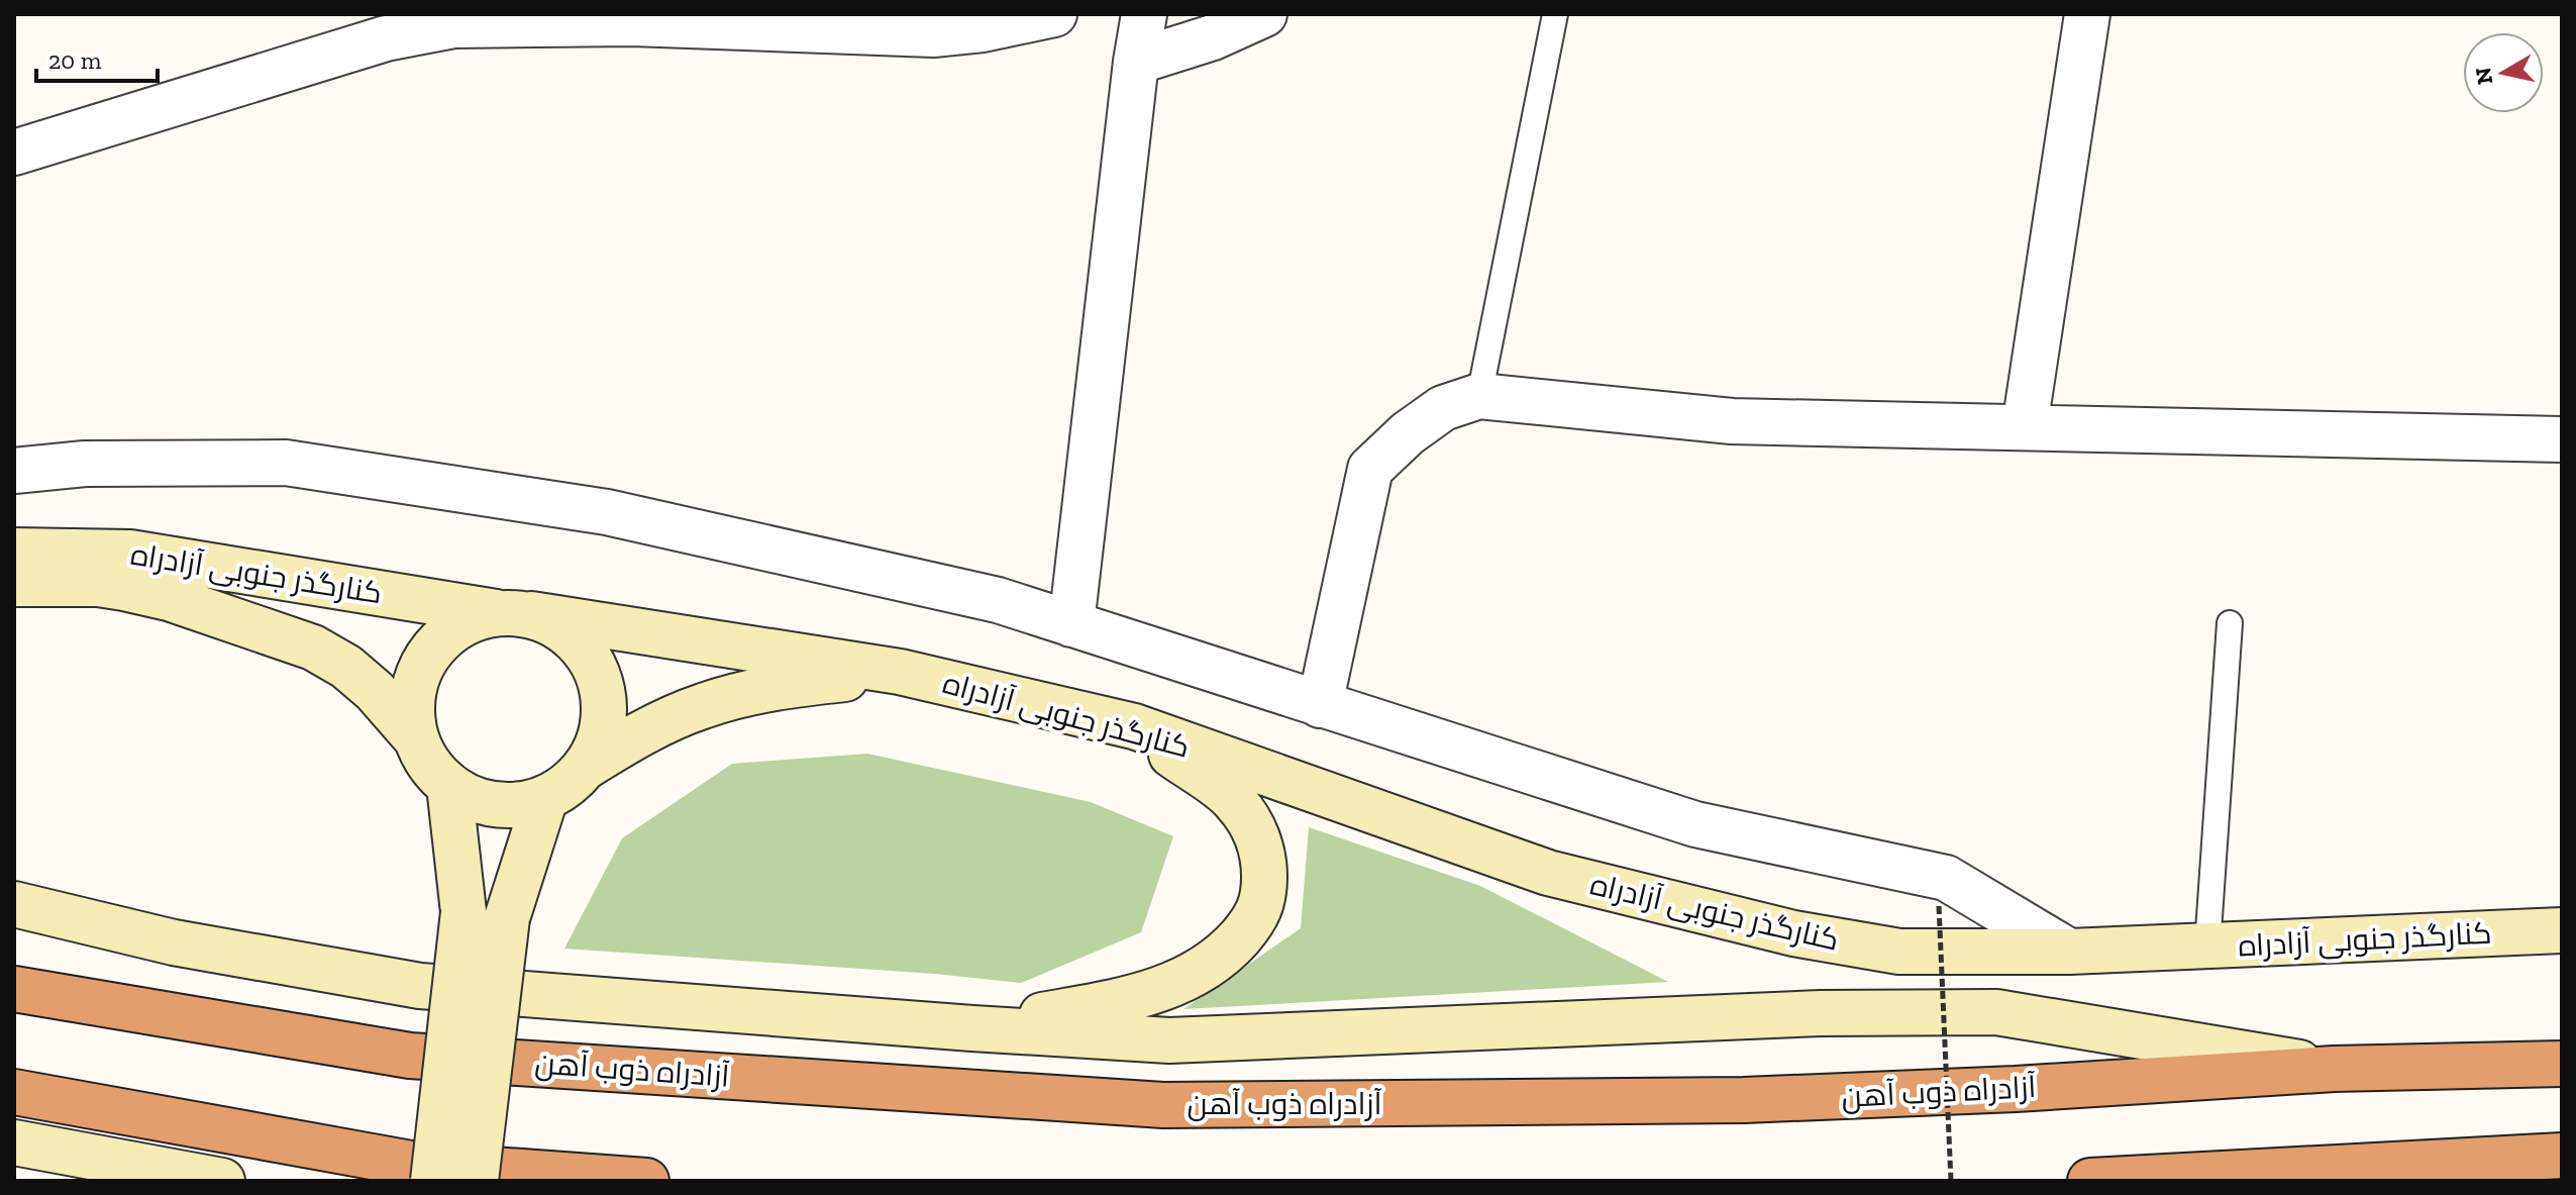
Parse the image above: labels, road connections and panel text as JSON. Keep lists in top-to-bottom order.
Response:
{
  "streets": {
    "highway": ["آزادراه ذوب آهن"],
    "main road": ["کنارگذر جنوبی آزادراه"]
  },
  "scale_bar": "20 m",
  "north": "left"
}
